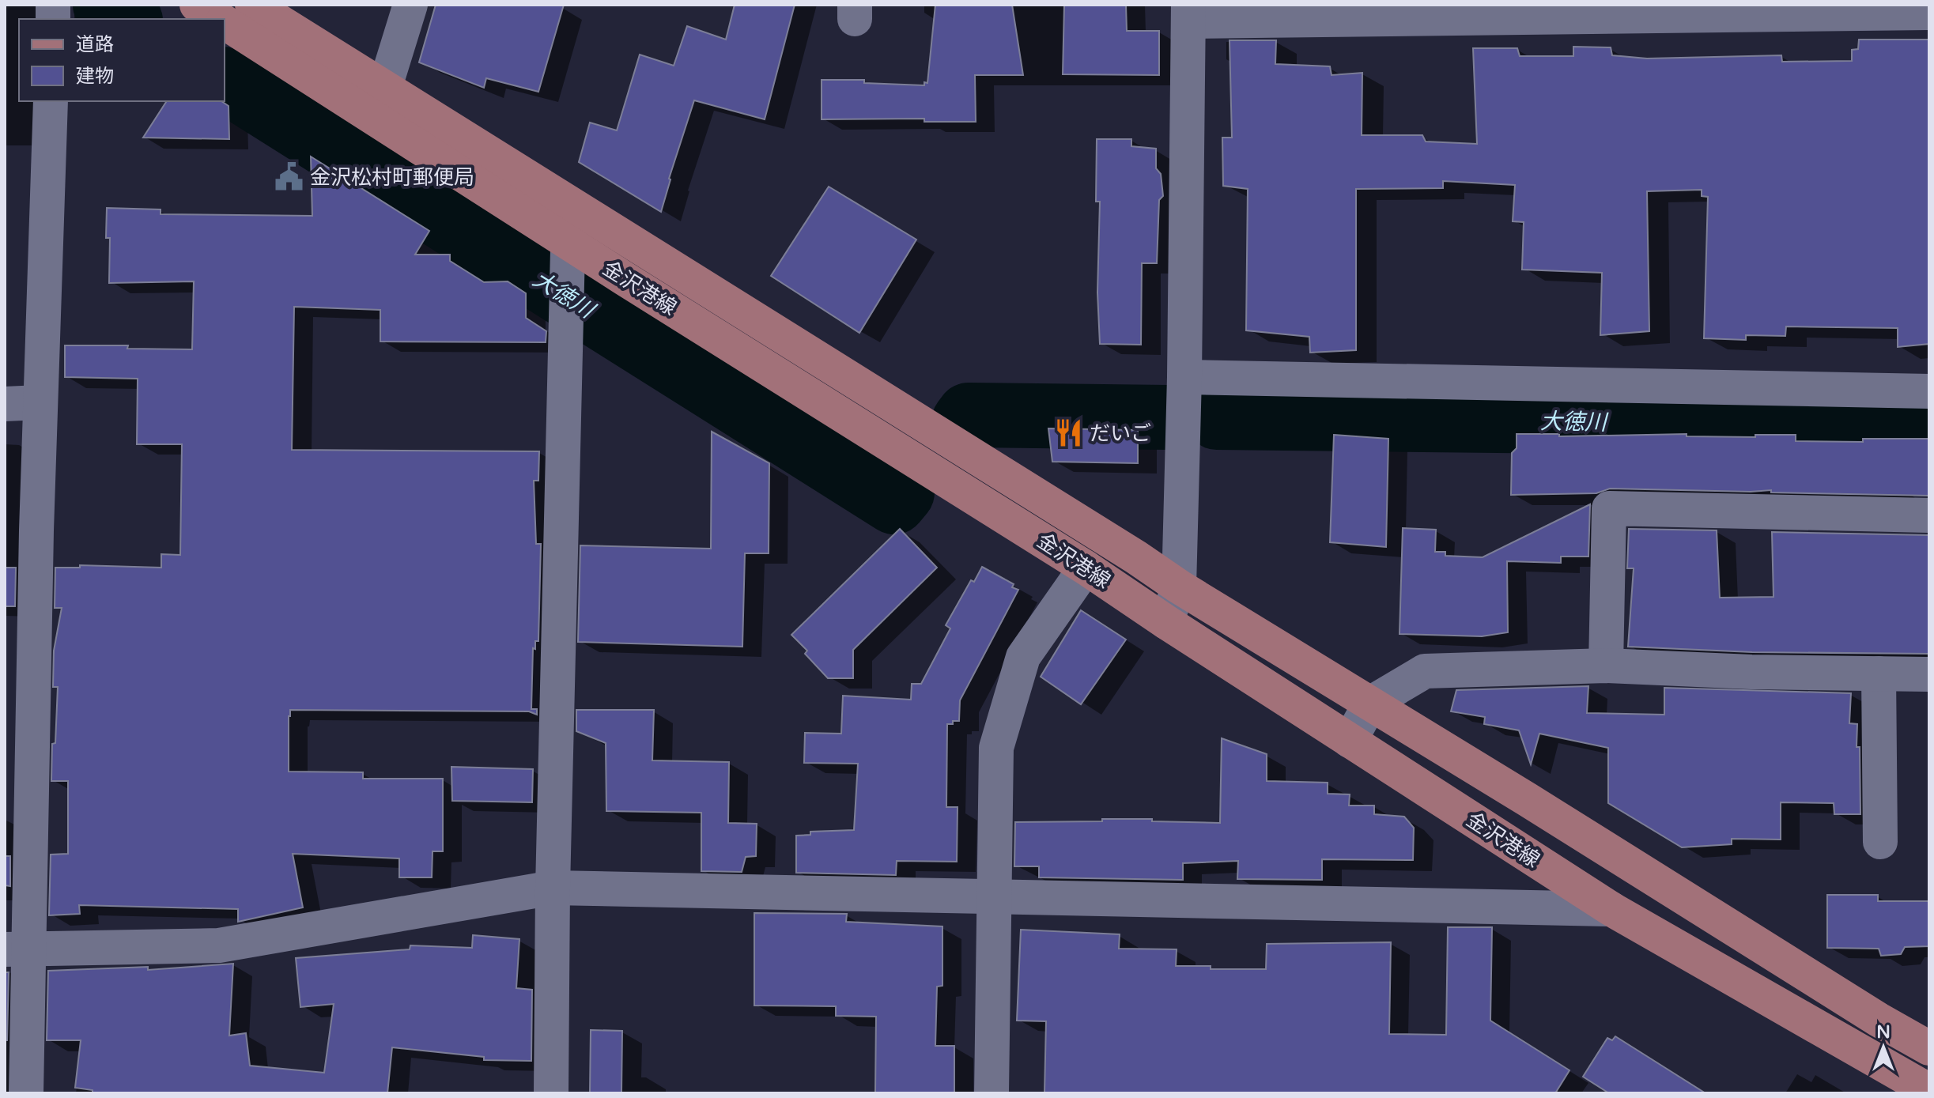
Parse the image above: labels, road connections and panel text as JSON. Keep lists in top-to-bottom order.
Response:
{
  "streets": {
    "main road": ["金沢港線"]
  },
  "water": ["大徳川"],
  "places": {
    "public building": ["金沢松村町郵便局"],
    "restaurant": ["だいご"]
  },
  "legend": ["道路", "建物"],
  "north": "top"
}
